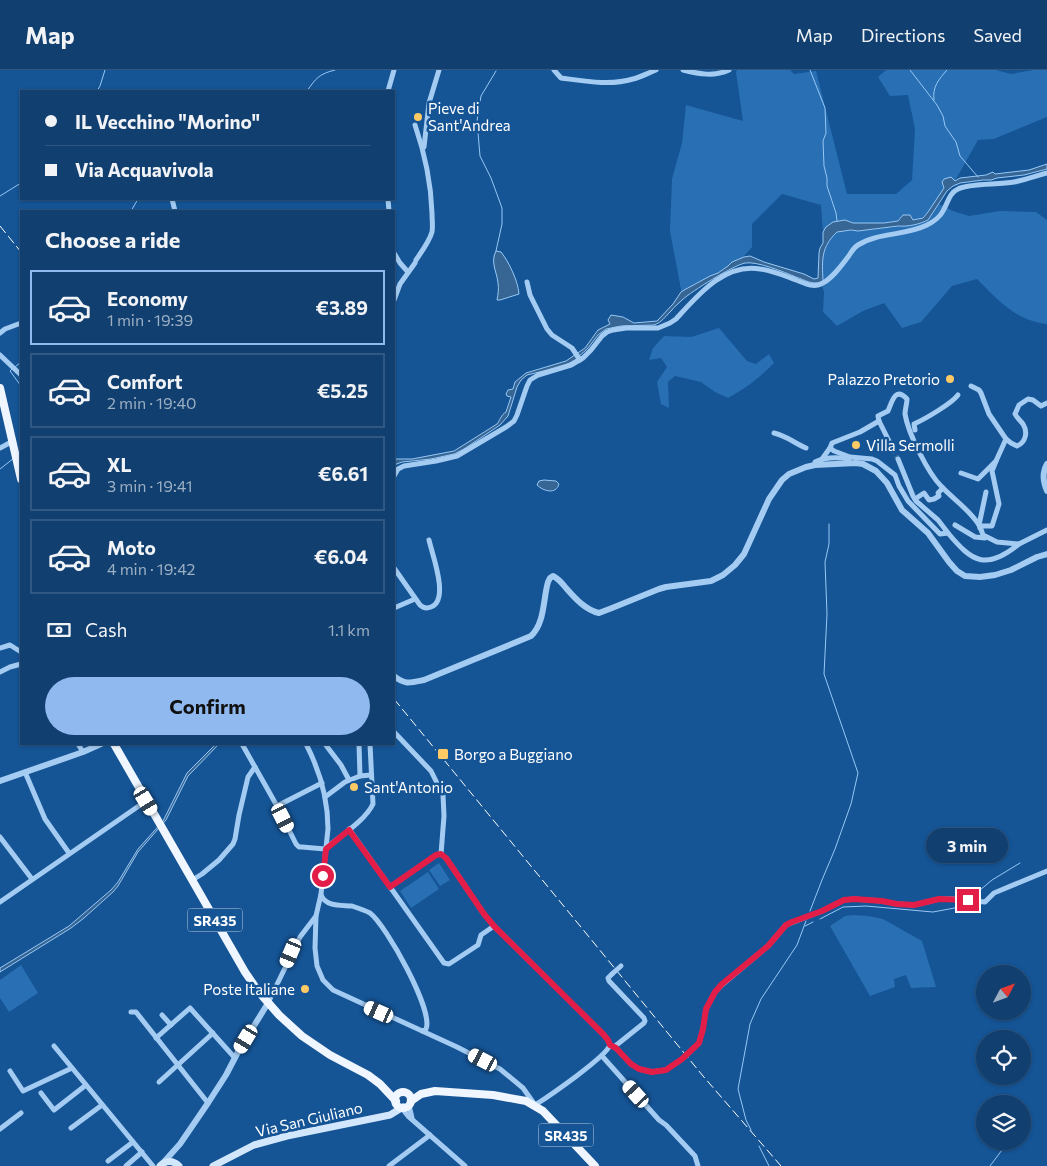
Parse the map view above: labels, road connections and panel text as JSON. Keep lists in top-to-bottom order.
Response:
{
  "streets": {
    "main road": ["SR435", "Via San Giuliano"]
  },
  "crossings": [
    ["SR435", "Via San Giuliano"]
  ],
  "places": {
    "other": [
      "Pieve di Sant'Andrea",
      "Palazzo Pretorio",
      "Villa Sermolli",
      "Sant'Antonio",
      "Poste Italiane"
    ],
    "transit": ["Borgo a Buggiano"]
  },
  "north": "top right",
  "page": {
    "header": "Map",
    "nav": ["Map", "Directions", "Saved"],
    "banner": ["IL Vecchino \"Morino\"", "Via Acquavivola"],
    "heading": "Choose a ride",
    "list": [
      {
        "name": "Economy",
        "note": "1 min · 19:39",
        "value": "€3.89"
      },
      {
        "name": "Comfort",
        "note": "2 min · 19:40",
        "value": "€5.25"
      },
      {
        "name": "XL",
        "note": "3 min · 19:41",
        "value": "€6.61"
      },
      {
        "name": "Moto",
        "note": "4 min · 19:42",
        "value": "€6.04"
      }
    ],
    "pay": ["Cash", "1.1 km"],
    "buttons": "Confirm",
    "bubble": "3 min"
  }
}
